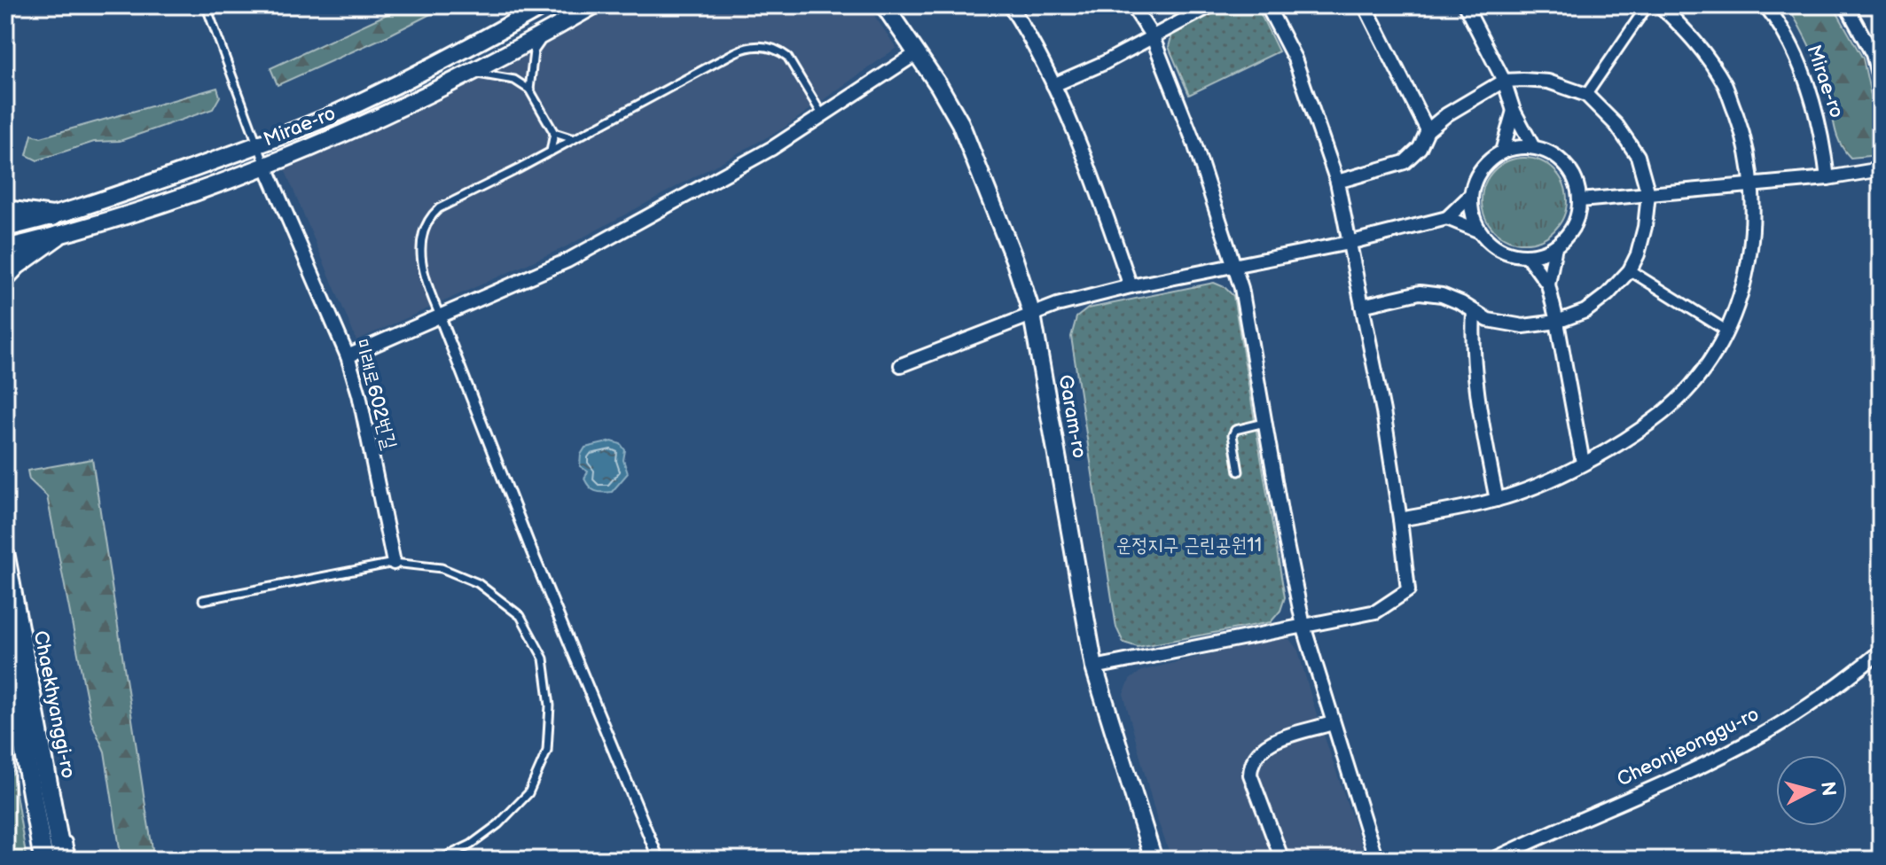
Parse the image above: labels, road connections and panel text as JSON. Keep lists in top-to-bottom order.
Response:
{
  "streets": {
    "main road": ["Chaekhyanggi-ro"],
    "street": [
      "Mirae-ro",
      "미래로602번길",
      "Garam-ro",
      "Cheonjeonggu-ro"
    ]
  },
  "crossings": [
    ["Mirae-ro", "미래로602번길"]
  ],
  "parks": ["운정지구 근린공원11"],
  "north": "right"
}
